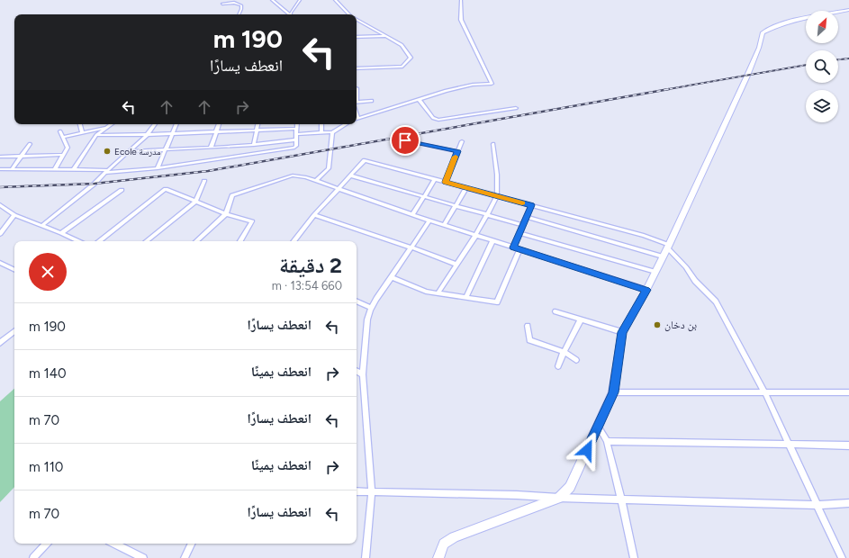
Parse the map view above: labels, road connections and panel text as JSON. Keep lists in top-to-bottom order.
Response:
{
  "places": ["Ecole مدرسة", "بن دخان"],
  "north": "top right",
  "page": {
    "turn": ["190 m", "انعطف يسارًا"],
    "heading": ["2 دقيقة", "660 m · 13:54"],
    "list": [
      {
        "name": "انعطف يسارًا",
        "value": "190 m"
      },
      {
        "name": "انعطف يمينًا",
        "value": "140 m"
      },
      {
        "name": "انعطف يسارًا",
        "value": "70 m"
      },
      {
        "name": "انعطف يمينًا",
        "value": "110 m"
      },
      {
        "name": "انعطف يسارًا",
        "value": "70 m"
      }
    ]
  }
}
